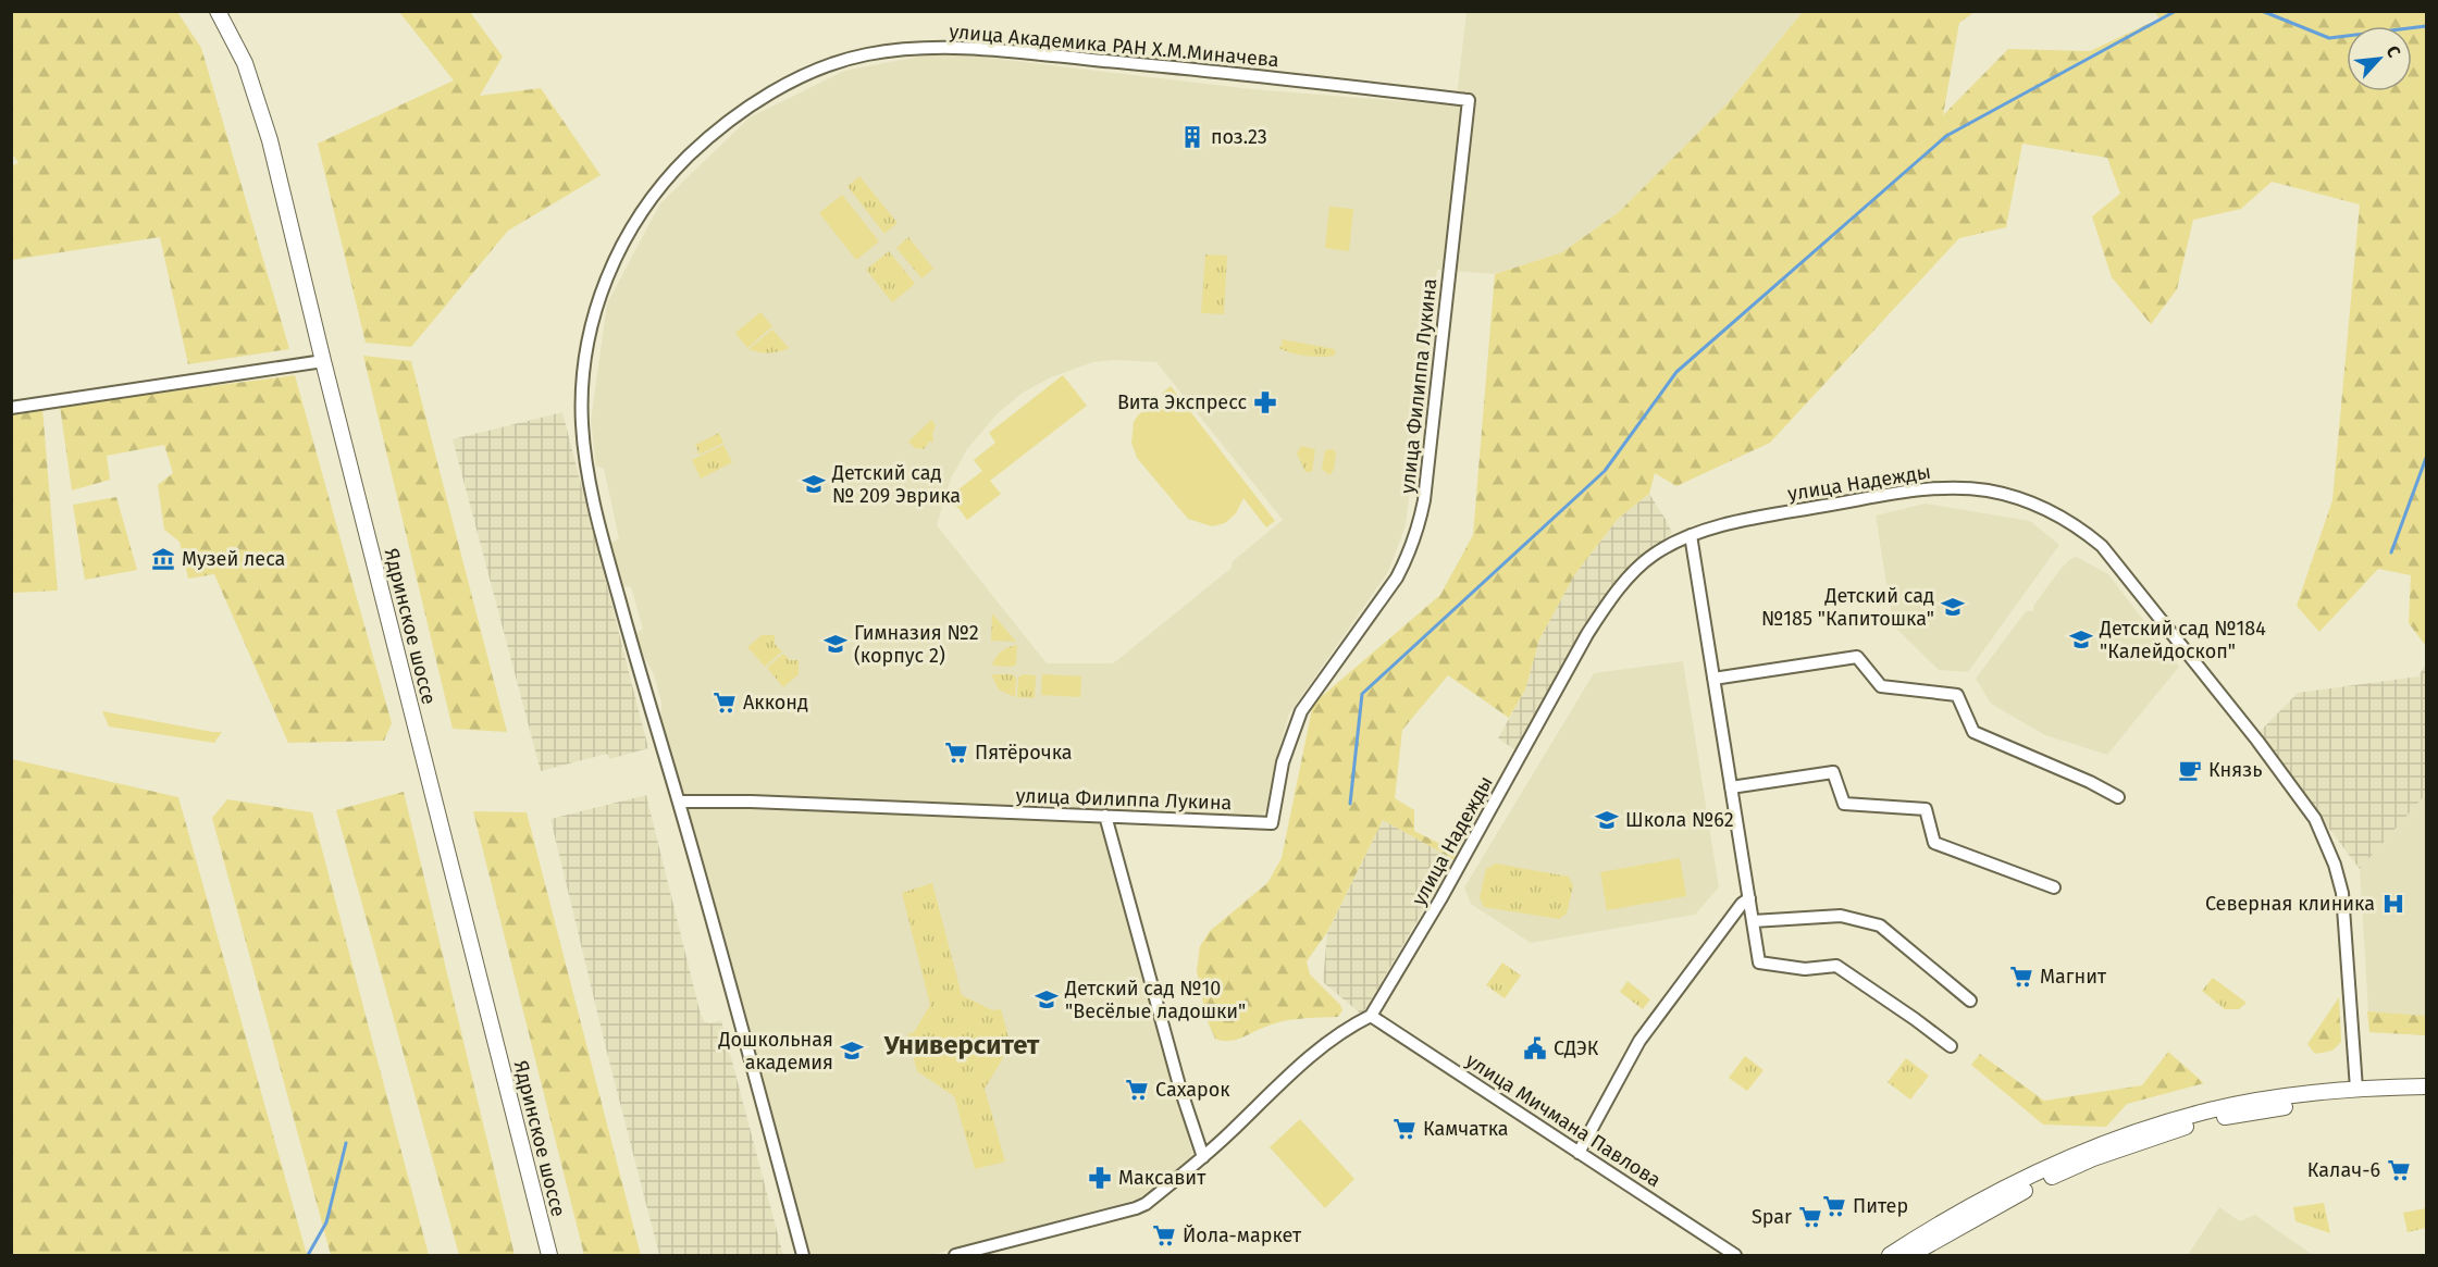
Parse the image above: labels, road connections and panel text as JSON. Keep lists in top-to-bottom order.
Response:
{
  "streets": {
    "main road": ["Ядринское шоссе"],
    "street": [
      "улица Академика РАН Х.М.Миначева",
      "улица Филиппа Лукина",
      "улица Надежды",
      "улица Мичмана Павлова"
    ]
  },
  "crossings": [
    ["улица Академика РАН Х.М.Миначева", "улица Филиппа Лукина"],
    ["улица Надежды", "улица Мичмана Павлова"]
  ],
  "districts": ["Университет"],
  "places": {
    "building": ["поз.23"],
    "pharmacy": ["Вита Экспресс", "Максавит"],
    "school or university": [
      "Детский сад № 209 Эврика",
      "Детский сад №185 \"Капитошка\"",
      "Детский сад №184 \"Калейдоскоп\"",
      "Гимназия №2 (корпус 2)",
      "Школа №62",
      "Детский сад №10 \"Весёлые ладошки\"",
      "Дошкольная академия"
    ],
    "museum": ["Музей леса"],
    "supermarket": [
      "Акконд",
      "Пятёрочка",
      "Магнит",
      "Сахарок",
      "Камчатка",
      "Калач-6",
      "Питер",
      "Spar",
      "Йола-маркет"
    ],
    "cafe": ["Князь"],
    "hospital": ["Северная клиника"],
    "public building": ["СДЭК"]
  },
  "north": "top right"
}
